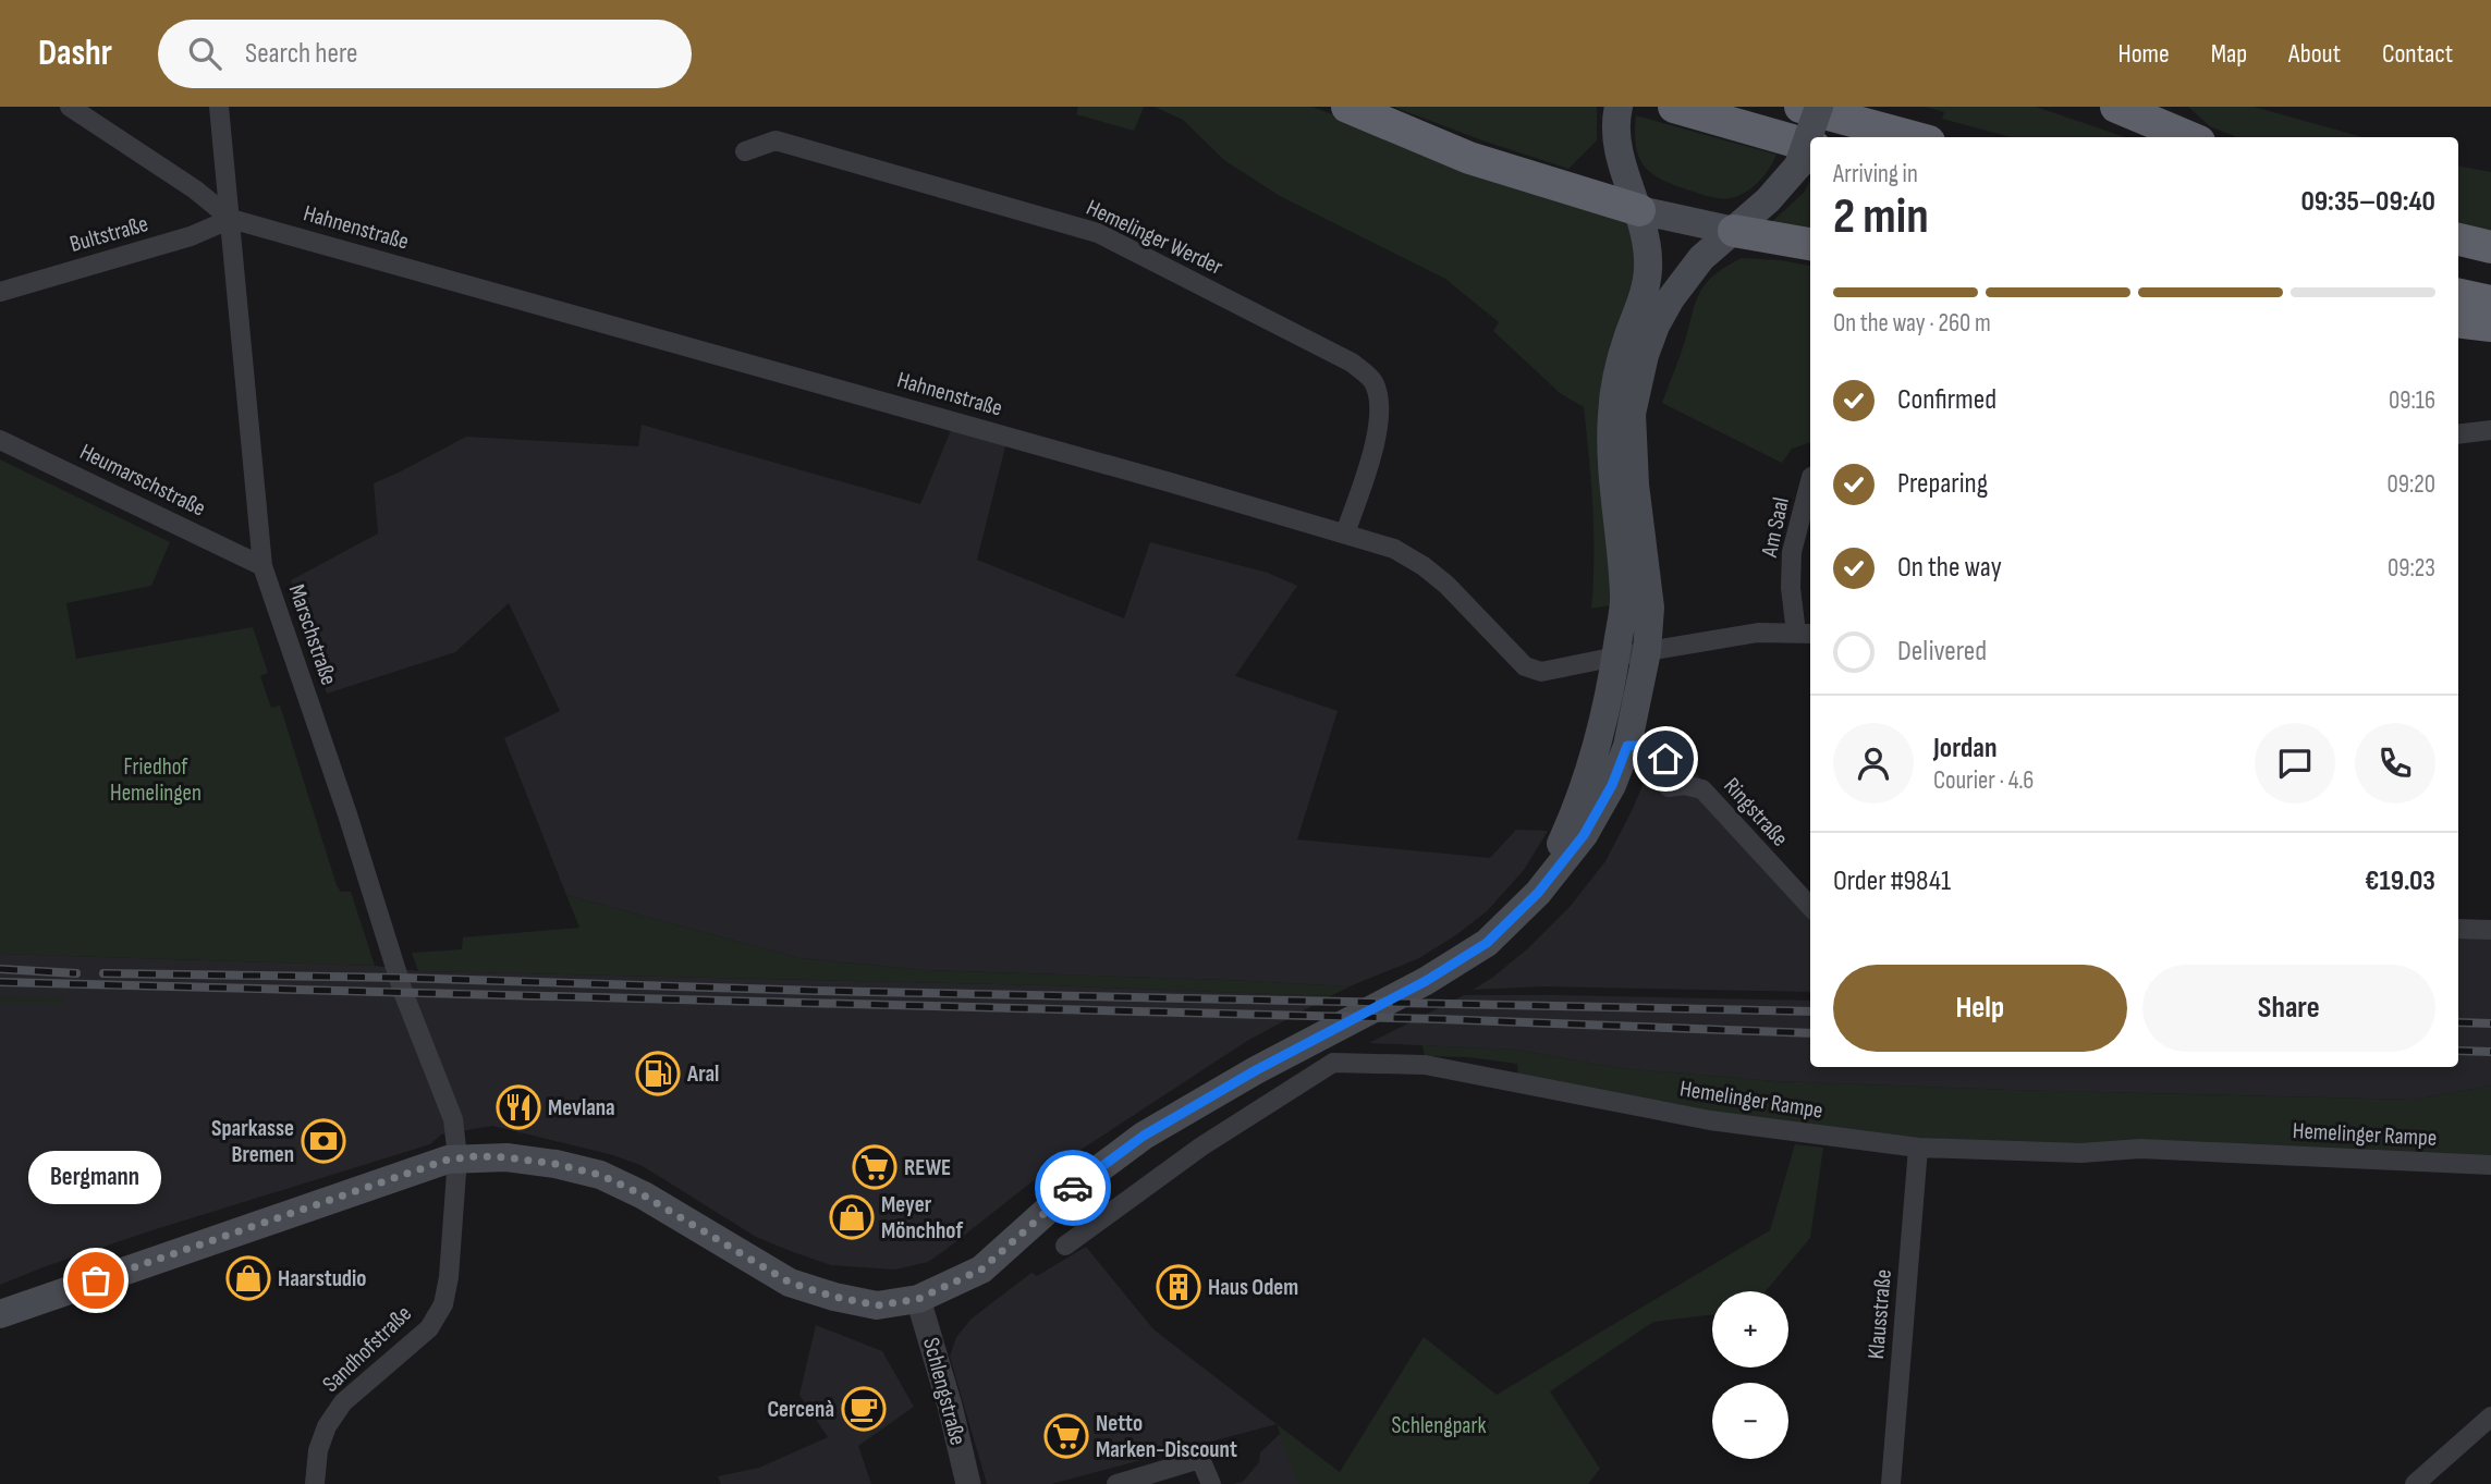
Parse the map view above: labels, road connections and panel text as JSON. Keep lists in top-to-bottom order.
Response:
{
  "streets": {
    "street": [
      "Hahnenstraße",
      "Bultstraße",
      "Hemelinger Werder",
      "Heumarschstraße",
      "Am Saal",
      "Marschstraße",
      "Ringstraße",
      "Hemelinger Rampe",
      "Klausstraße",
      "Sandhofstraße",
      "Schlengstraße"
    ]
  },
  "crossings": [
    ["Hahnenstraße", "Bultstraße"],
    ["Hahnenstraße", "Hemelinger Werder"],
    ["Hahnenstraße", "Am Saal"],
    ["Hahnenstraße", "Marschstraße"],
    ["Bultstraße", "Marschstraße"],
    ["Heumarschstraße", "Marschstraße"],
    ["Marschstraße", "Sandhofstraße"],
    ["Hemelinger Rampe", "Klausstraße"]
  ],
  "parks": ["Friedhof Hemelingen", "Schlengpark"],
  "places": {
    "fuel station": ["Aral"],
    "restaurant": ["Mevlana"],
    "bank": ["Sparkasse Bremen"],
    "supermarket": ["REWE", "Netto Marken-Discount"],
    "shop": ["Meyer Mönchhof", "Haarstudio"],
    "other": ["Bergmann"],
    "building": ["Haus Odem"],
    "cafe": ["Cercenà"]
  },
  "page": {
    "header": "Dashr",
    "search": "Search here",
    "nav": [
      "Home",
      "Map",
      "About",
      "Contact"
    ],
    "heading": ["2 min", "Arriving in", "09:35–09:40"],
    "panel": [
      "Jordan",
      "Courier · 4.6",
      "Order #9841",
      "€19.03"
    ],
    "bar": "On the way · 260 m",
    "list": [
      ["Confirmed", "09:16"],
      ["Preparing", "09:20"],
      ["On the way", "09:23"],
      "Delivered"
    ],
    "buttons": ["Help", "Share"],
    "bubble": "Bergmann",
    "map_buttons": ["+", "−"]
  }
}
